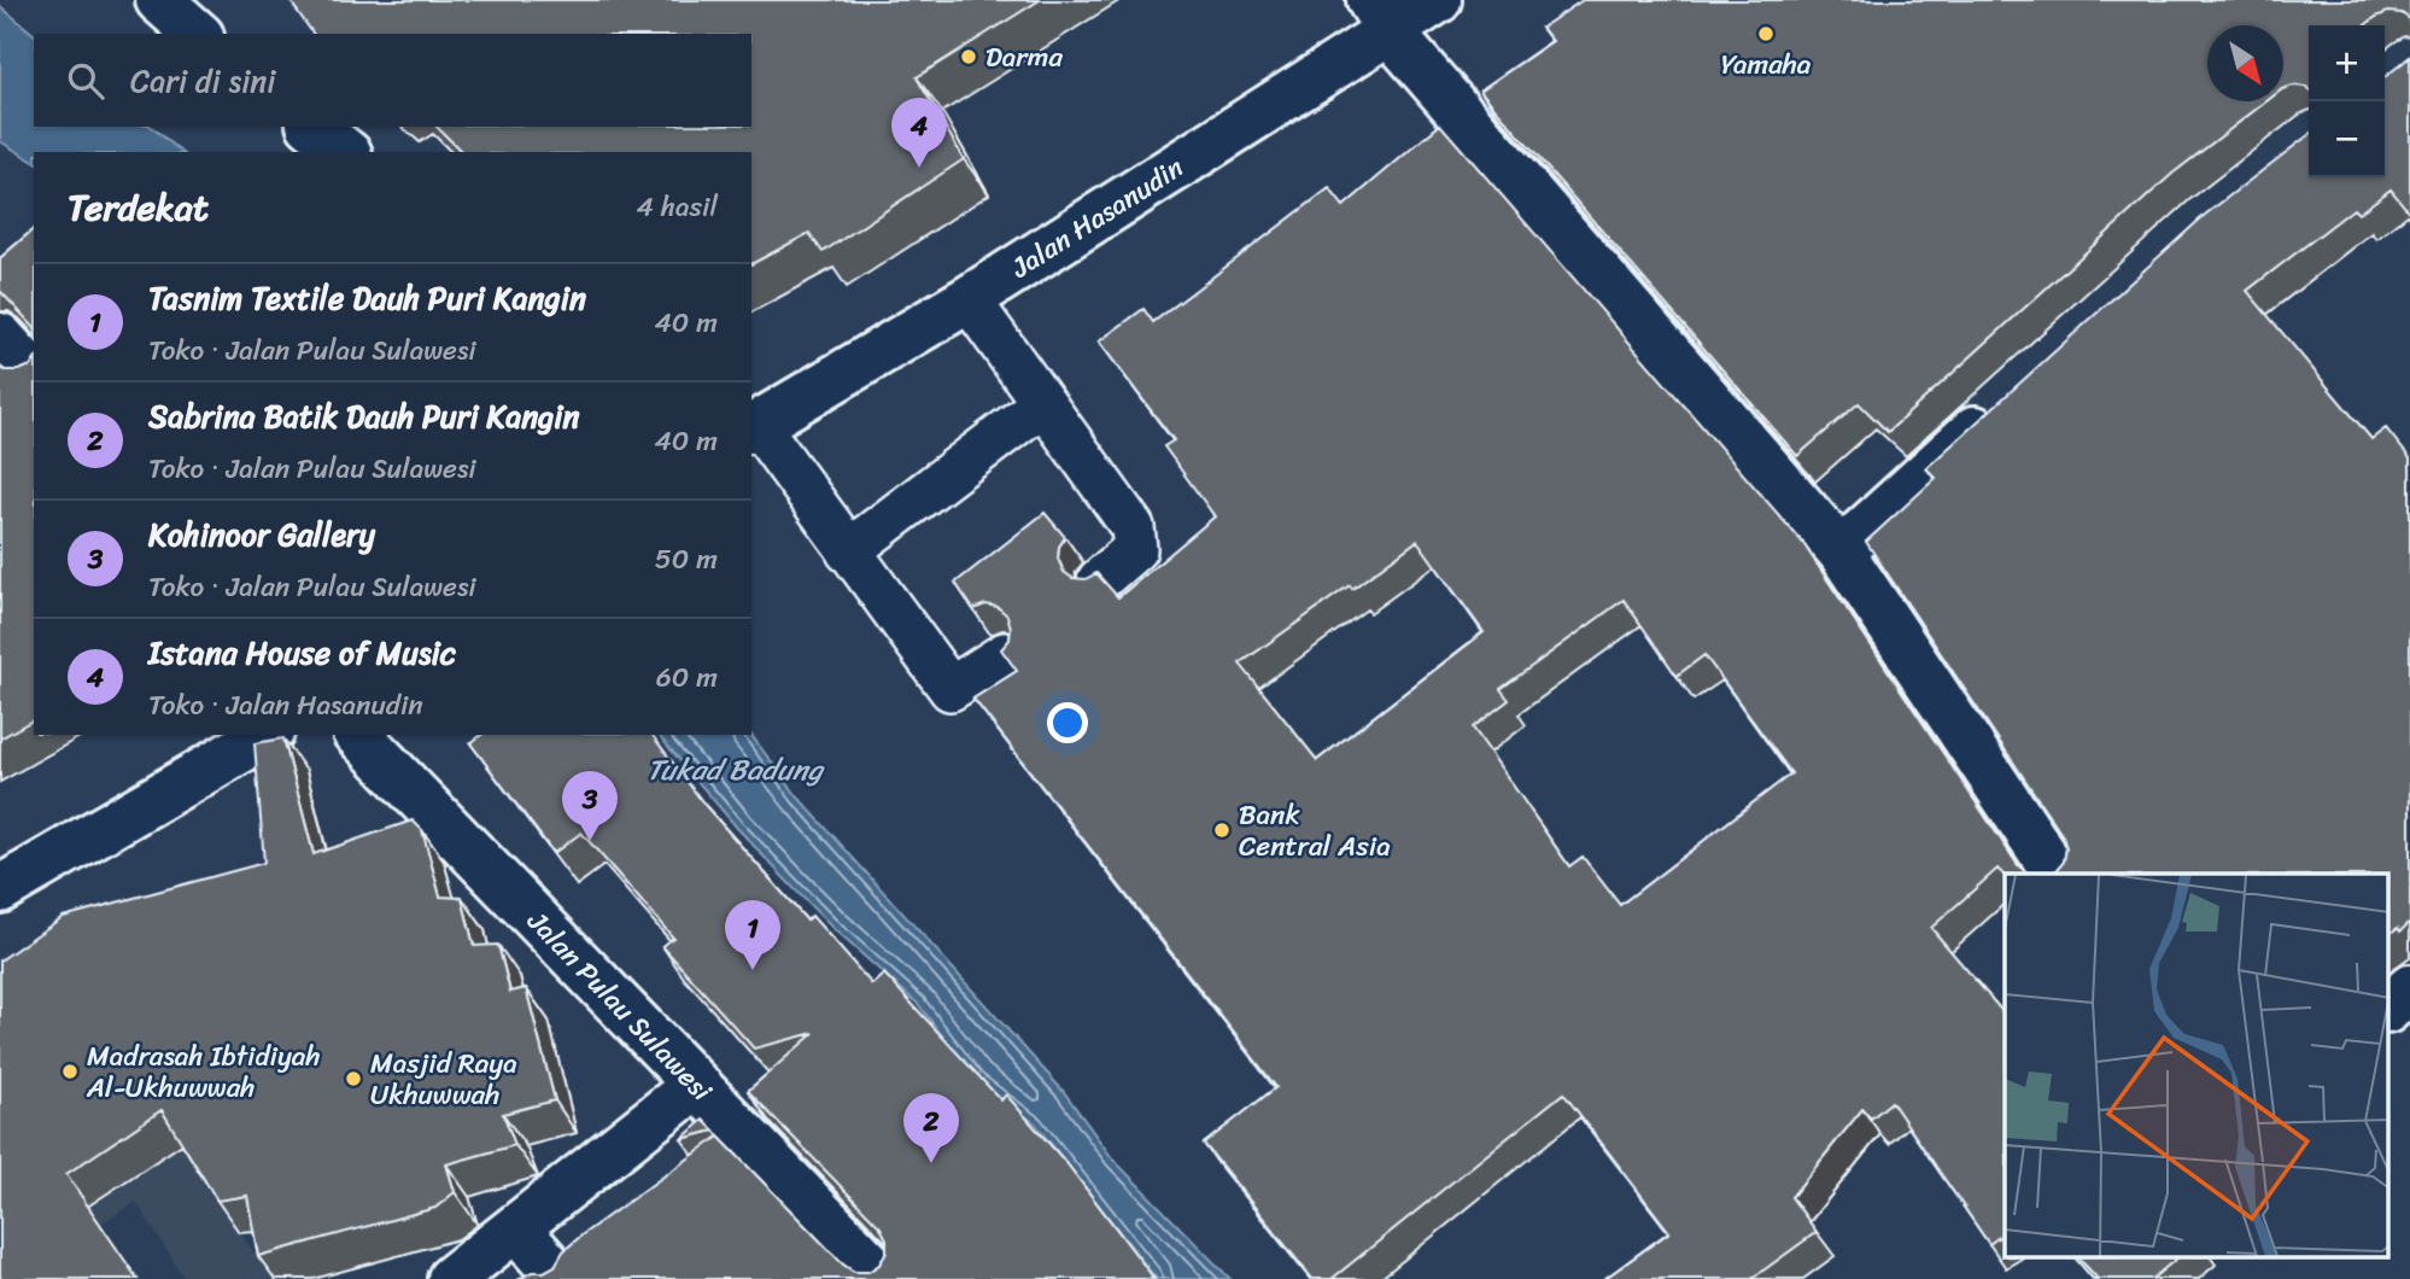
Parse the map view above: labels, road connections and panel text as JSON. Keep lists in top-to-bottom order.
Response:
{
  "streets": {
    "street": ["Jalan Hasanudin", "Jalan Pulau Sulawesi"]
  },
  "water": ["Tukad Badung"],
  "places": [
    "Yamaha",
    "Darma",
    "Bank Central Asia",
    "Madrasah Ibtidiyah Al-Ukhuwwah",
    "Masjid Raya Ukhuwwah"
  ],
  "north": "bottom right",
  "page": {
    "map_buttons": ["+", "−"],
    "search": "Cari di sini",
    "pins": [
      "4",
      "3",
      "1",
      "2"
    ],
    "heading": ["Terdekat", "4 hasil"],
    "list": [
      {
        "mark": "1",
        "name": "Tasnim Textile Dauh Puri Kangin",
        "note": "Toko · Jalan Pulau Sulawesi",
        "value": "40 m"
      },
      {
        "mark": "2",
        "name": "Sabrina Batik Dauh Puri Kangin",
        "note": "Toko · Jalan Pulau Sulawesi",
        "value": "40 m"
      },
      {
        "mark": "3",
        "name": "Kohinoor Gallery",
        "note": "Toko · Jalan Pulau Sulawesi",
        "value": "50 m"
      },
      {
        "mark": "4",
        "name": "Istana House of Music",
        "note": "Toko · Jalan Hasanudin",
        "value": "60 m"
      }
    ]
  }
}
